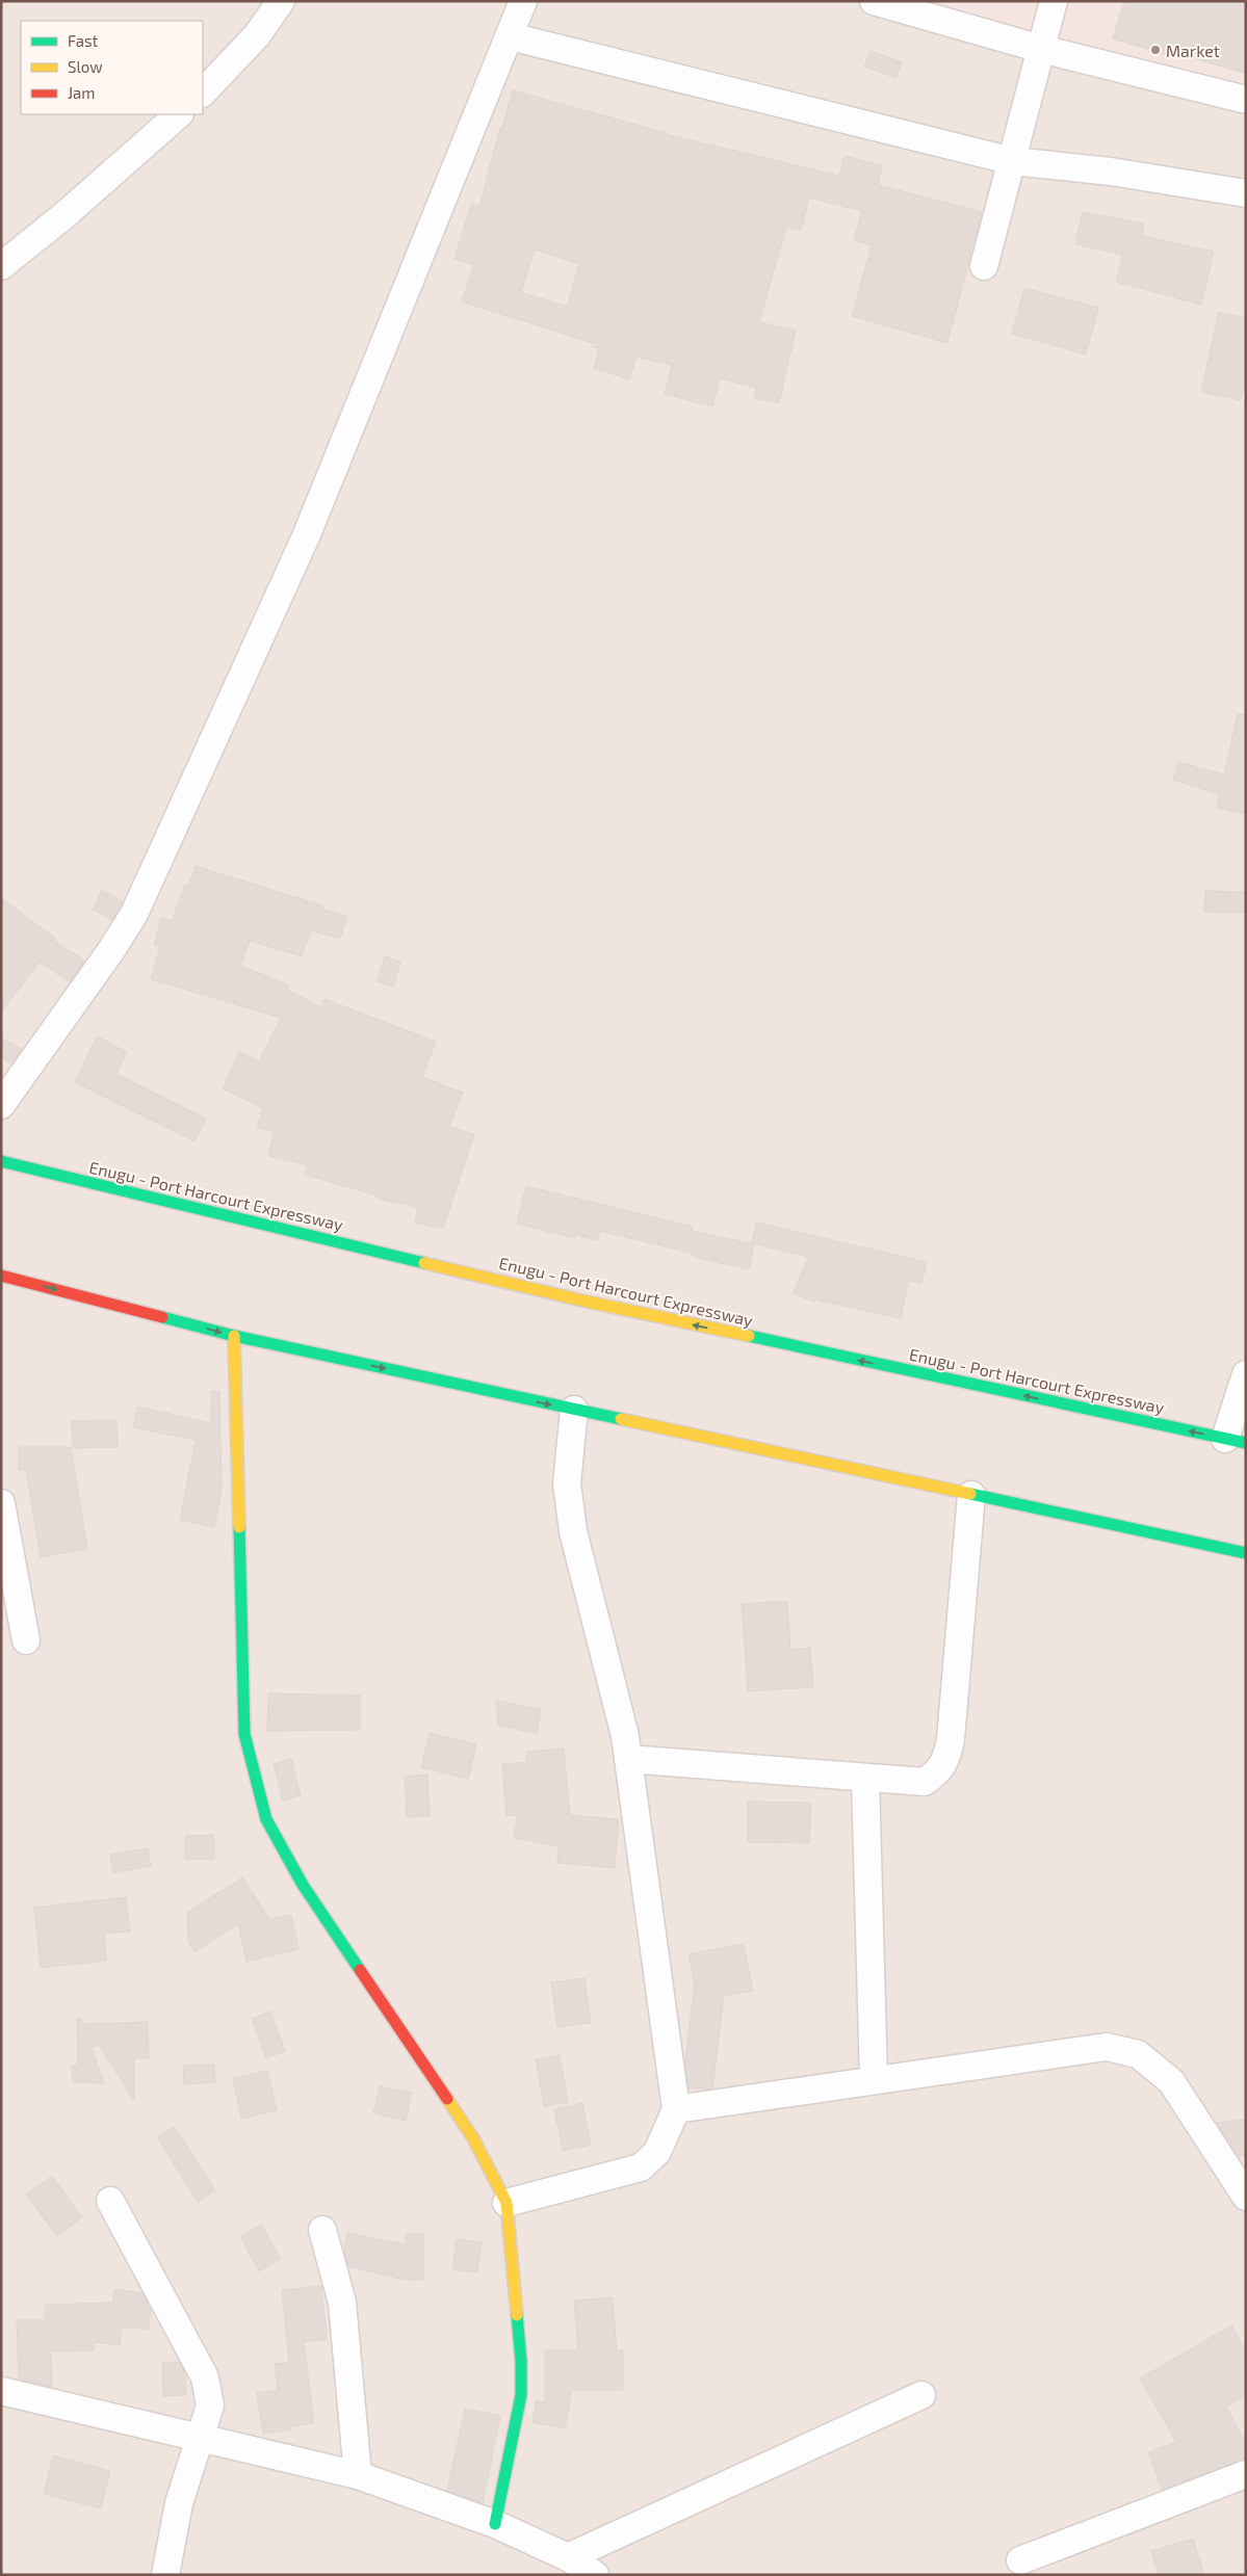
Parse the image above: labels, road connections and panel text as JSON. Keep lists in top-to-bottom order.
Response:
{
  "streets": {
    "main road": ["Enugu - Port Harcourt Expressway"]
  },
  "one_way": ["Enugu - Port Harcourt Expressway"],
  "places": ["Market"],
  "legend": ["Fast", "Slow", "Jam"]
}
